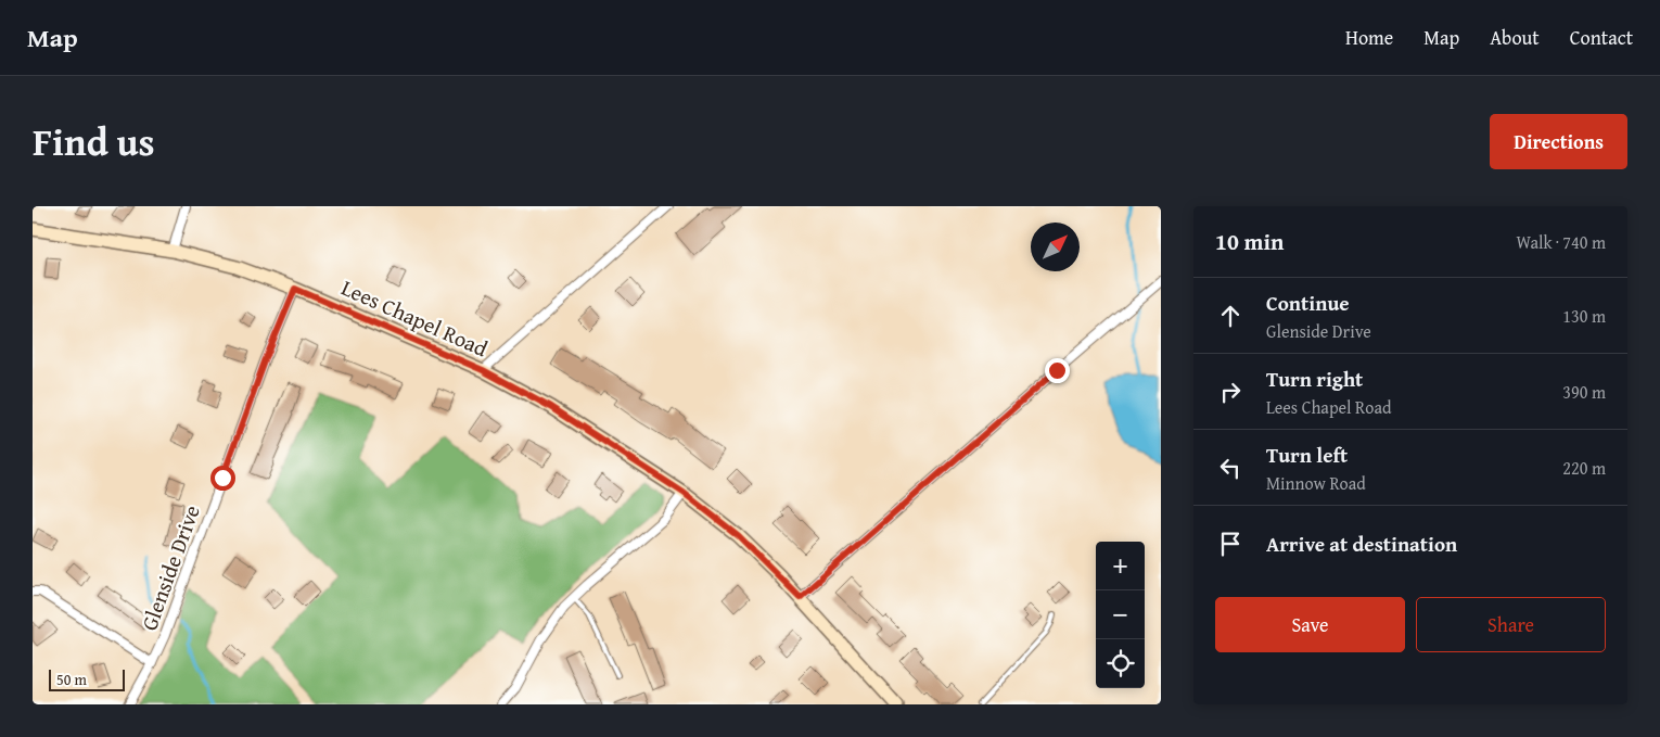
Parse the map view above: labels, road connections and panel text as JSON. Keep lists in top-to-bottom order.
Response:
{
  "streets": {
    "main road": ["Lees Chapel Road"],
    "street": ["Glenside Drive"]
  },
  "crossings": [
    ["Lees Chapel Road", "Glenside Drive"]
  ],
  "scale_bar": "50 m",
  "north": "top right",
  "page": {
    "header": "Map",
    "nav": [
      "Home",
      "Map",
      "About",
      "Contact"
    ],
    "title": "Find us",
    "buttons": [
      "Directions",
      ["Save", "Share"]
    ],
    "heading": ["10 min", "Walk · 740 m"],
    "list": [
      ["Continue", "Glenside Drive", "130 m"],
      ["Turn right", "Lees Chapel Road", "390 m"],
      ["Turn left", "Minnow Road", "220 m"],
      "Arrive at destination"
    ],
    "map_buttons": ["+", "−"],
    "scale": "50 m"
  }
}
